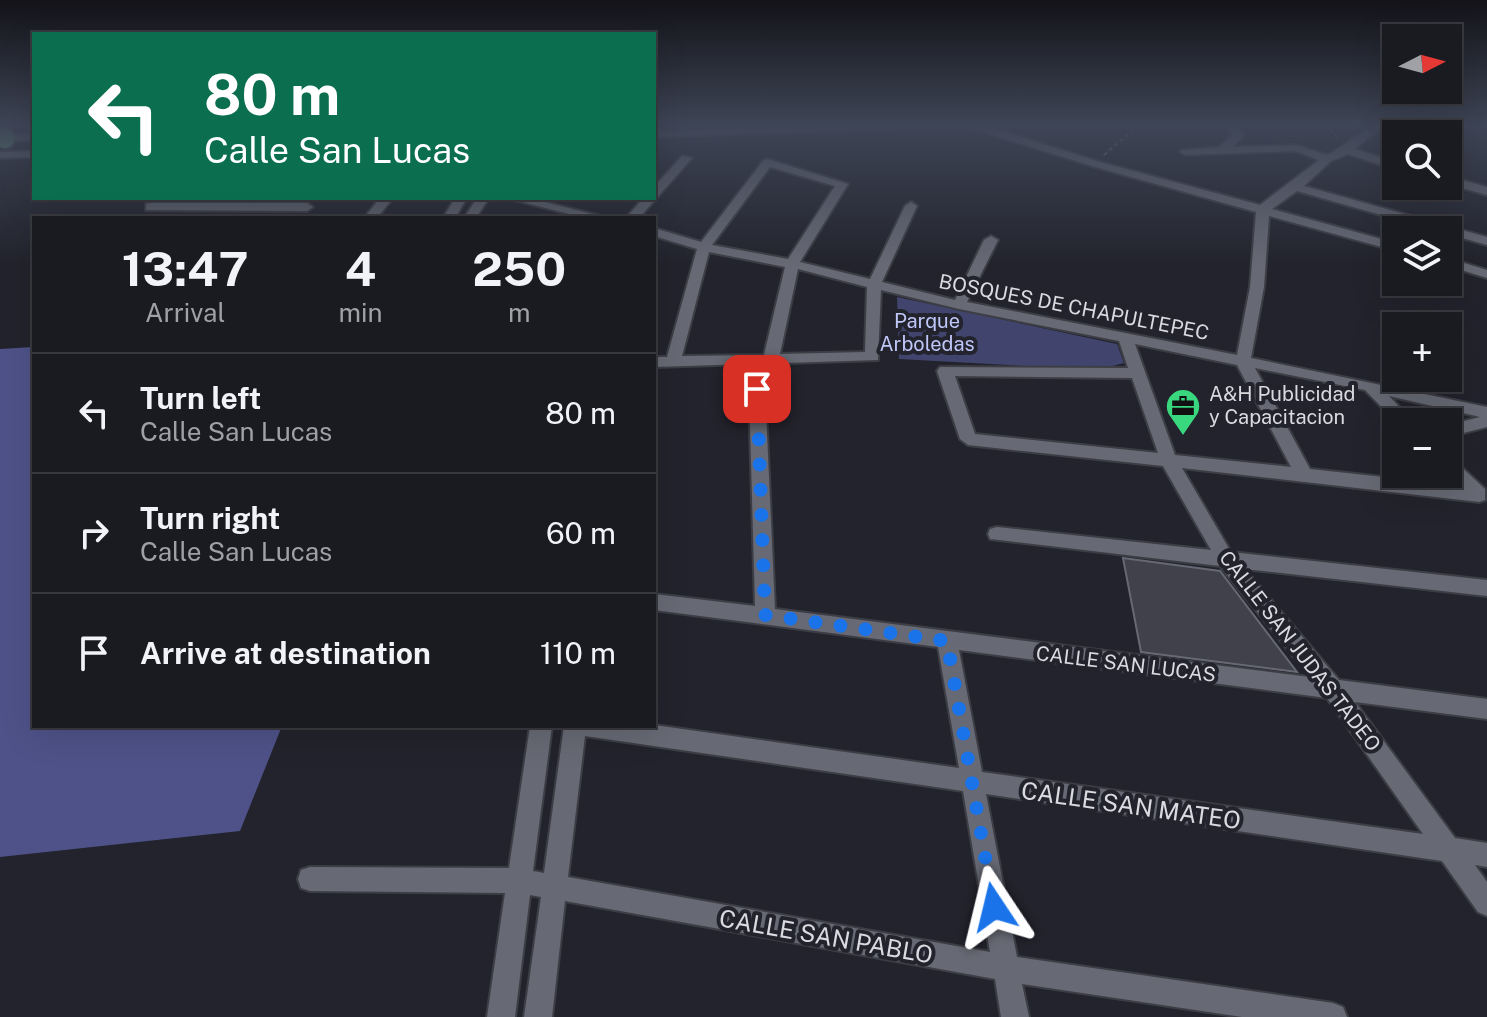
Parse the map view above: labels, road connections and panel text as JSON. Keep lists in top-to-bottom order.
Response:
{
  "streets": {
    "street": [
      "BOSQUES DE CHAPULTEPEC",
      "CALLE SAN JUDAS TADEO",
      "CALLE SAN LUCAS",
      "CALLE SAN MATEO",
      "CALLE SAN PABLO"
    ]
  },
  "crossings": [
    ["BOSQUES DE CHAPULTEPEC", "CALLE SAN JUDAS TADEO"],
    ["CALLE SAN JUDAS TADEO", "CALLE SAN LUCAS"],
    ["CALLE SAN JUDAS TADEO", "CALLE SAN MATEO"]
  ],
  "parks": ["Parque Arboledas"],
  "places": {
    "office": ["A&H Publicidad y Capacitacion"]
  },
  "north": "right",
  "page": {
    "map_buttons": ["+", "−"],
    "turn": ["80 m", "Calle San Lucas"],
    "eta": [
      "13:47",
      "Arrival",
      "4",
      "min",
      "250",
      "m"
    ],
    "list": [
      {
        "name": "Turn left",
        "note": "Calle San Lucas",
        "value": "80 m"
      },
      {
        "name": "Turn right",
        "note": "Calle San Lucas",
        "value": "60 m"
      },
      {
        "name": "Arrive at destination",
        "value": "110 m"
      }
    ]
  }
}
